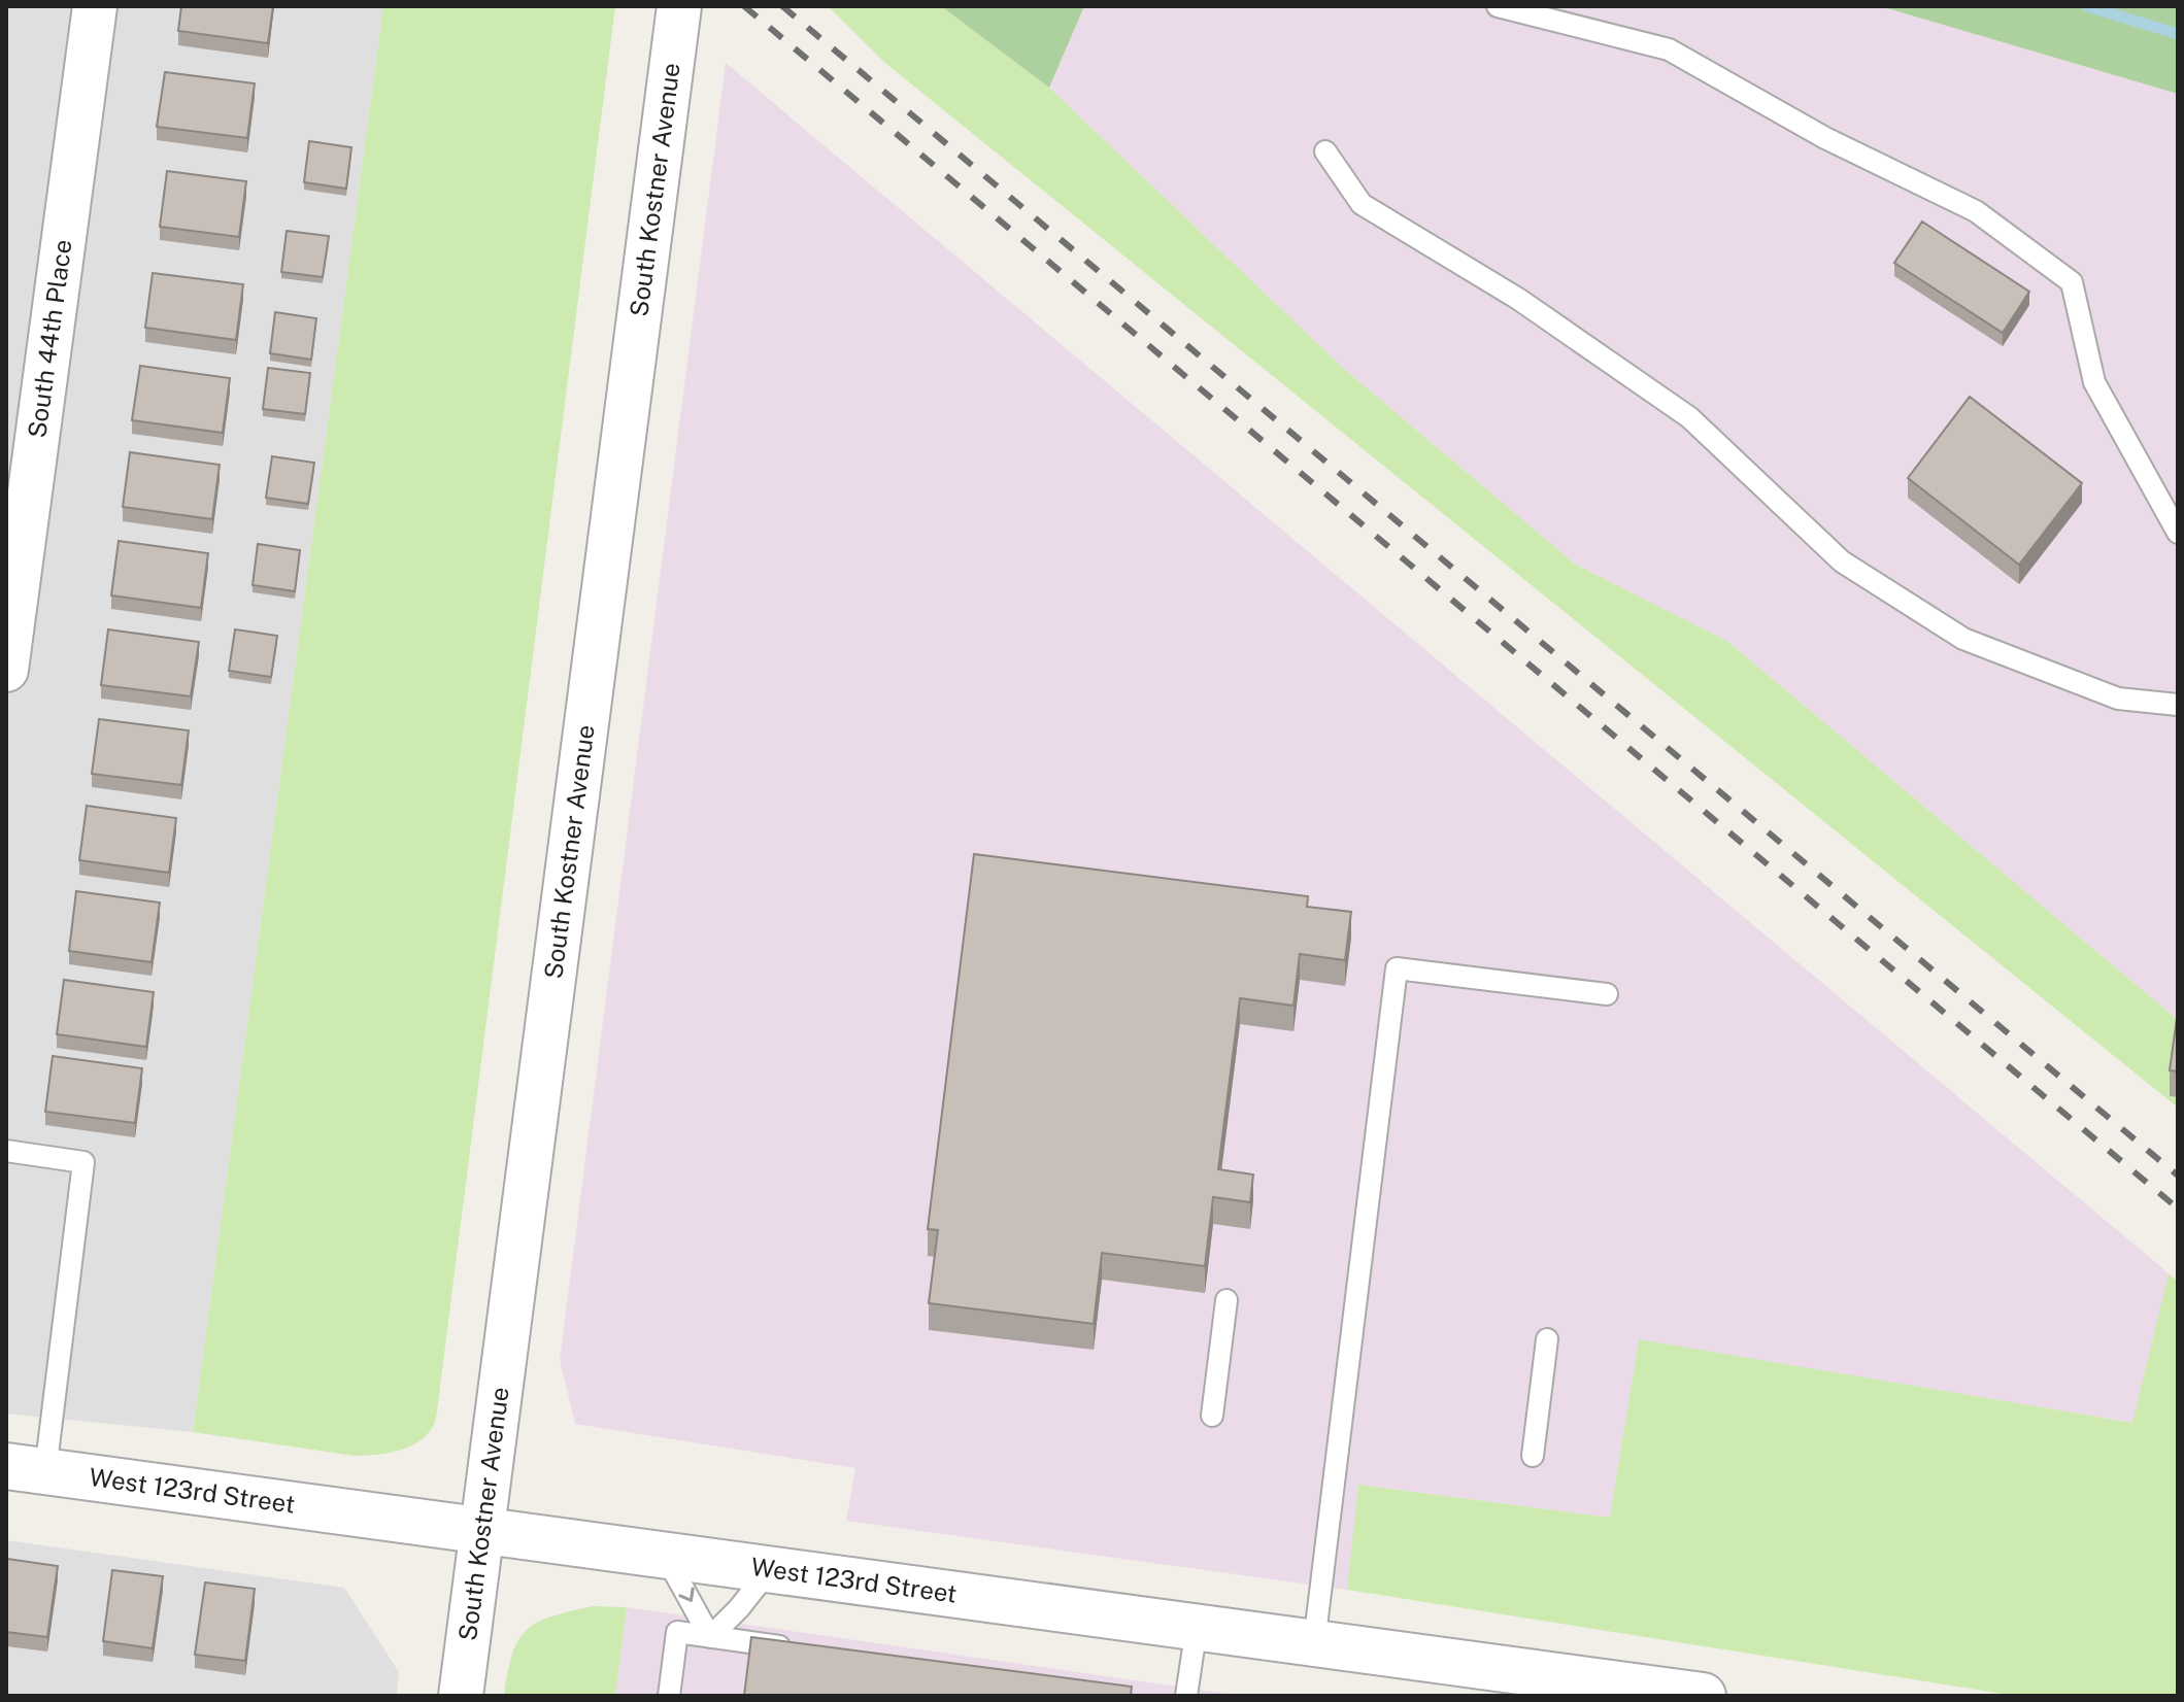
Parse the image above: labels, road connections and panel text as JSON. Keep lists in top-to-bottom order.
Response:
{
  "streets": {
    "street": ["South Kostner Avenue", "South 44th Place", "West 123rd Street"]
  },
  "crossings": [
    ["South Kostner Avenue", "West 123rd Street"]
  ]
}
